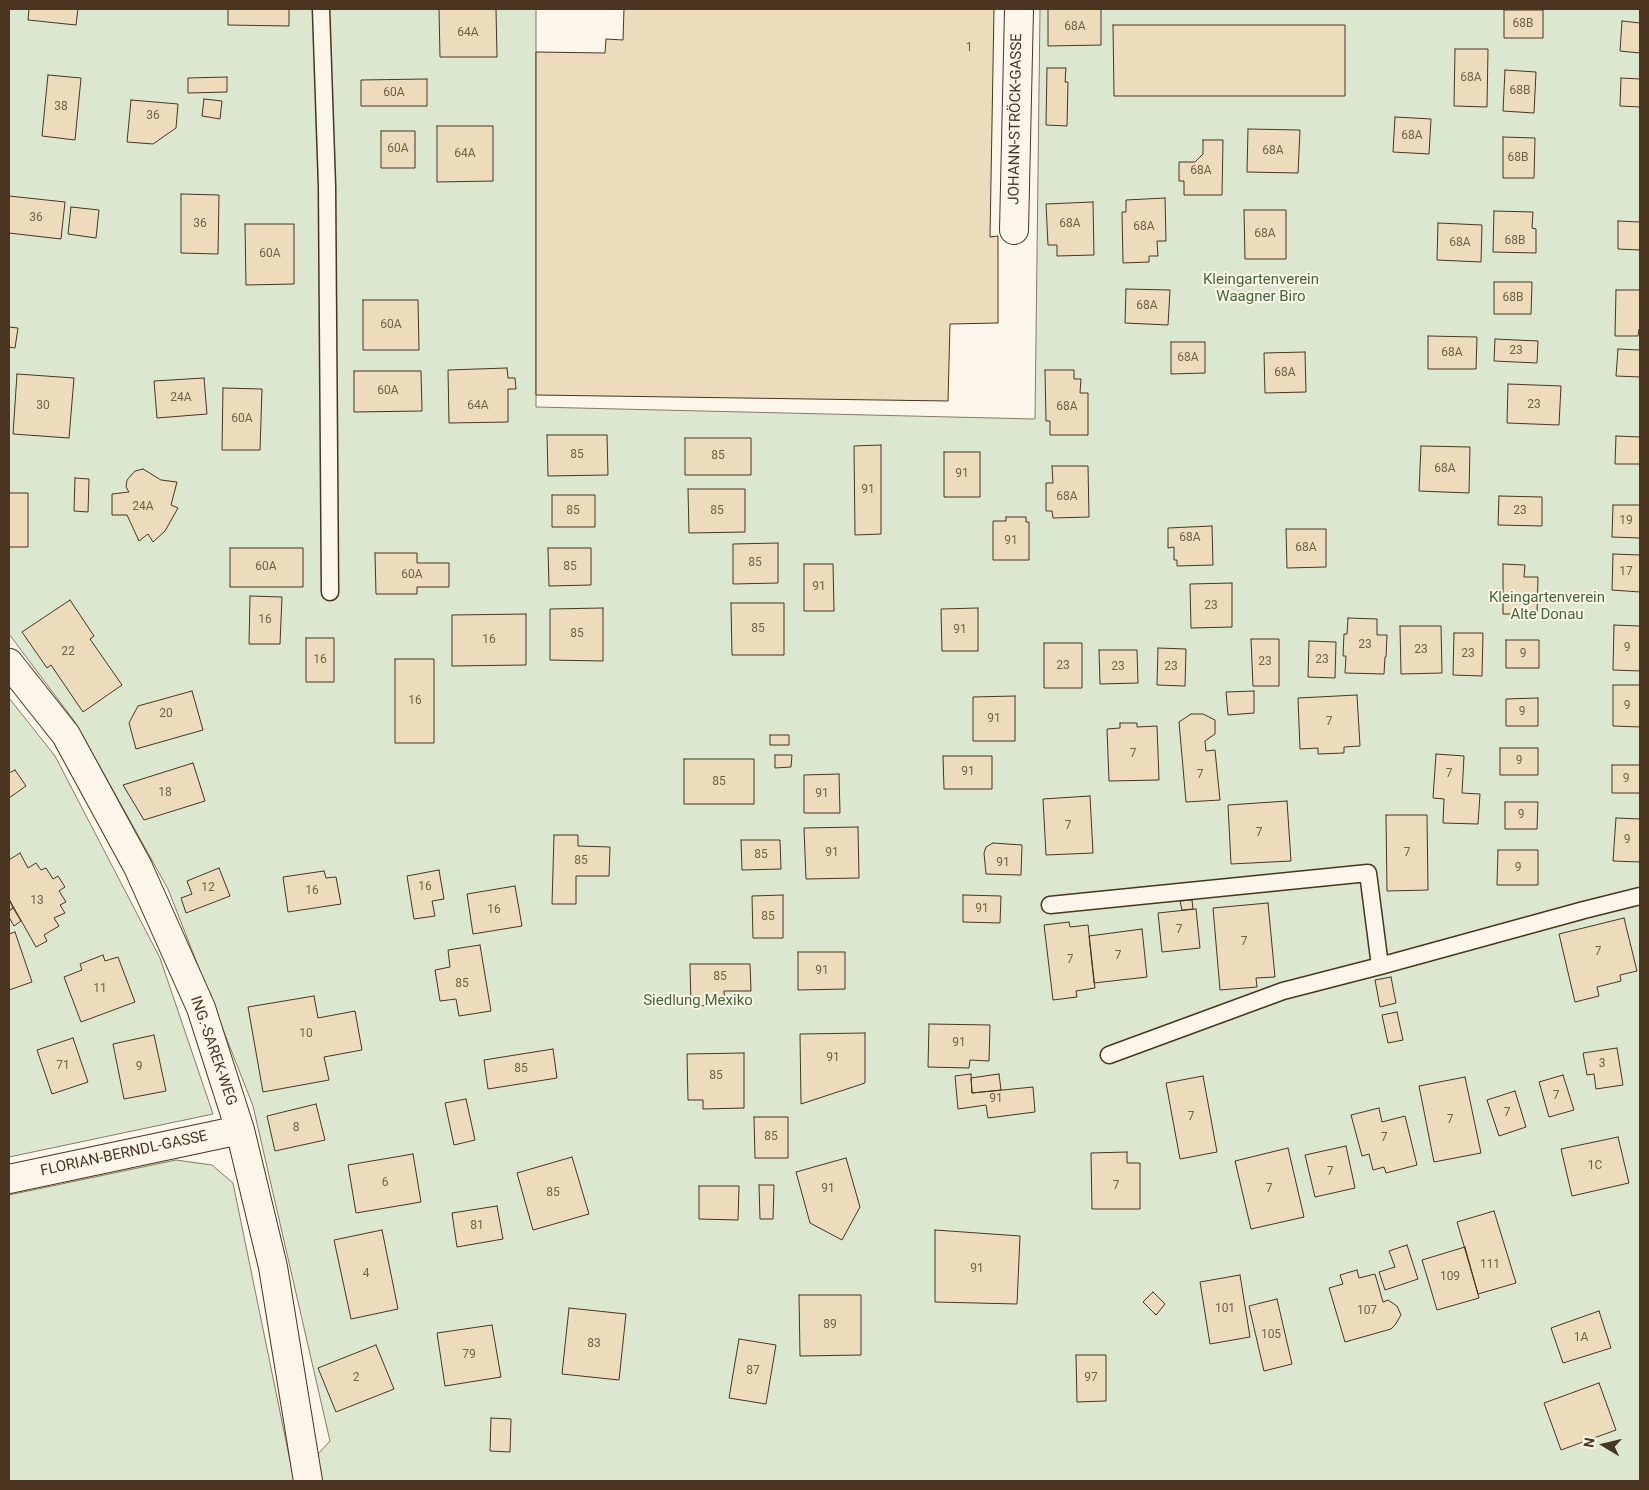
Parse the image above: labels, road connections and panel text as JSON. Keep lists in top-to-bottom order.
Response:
{
  "streets": {
    "street": ["JOHANN-STRÖCK-GASSE", "ING.-SAREK-WEG", "FLORIAN-BERNDL-GASSE"]
  },
  "crossings": [
    ["ING.-SAREK-WEG", "FLORIAN-BERNDL-GASSE"]
  ],
  "parks": ["Kleingartenverein Waagner Biro", "Kleingartenverein Alte Donau", "Siedlung Mexiko"],
  "house_numbers": [
    "68B",
    "68A",
    "64A",
    "1",
    "68A",
    "68B",
    "60A",
    "38",
    "36",
    "68A",
    "60A",
    "68A",
    "64A",
    "68B",
    "68A",
    "36",
    "36",
    "68A",
    "68A",
    "68A",
    "68B",
    "68A",
    "60A",
    "68B",
    "68A",
    "60A",
    "23",
    "68A",
    "68A",
    "68A",
    "60A",
    "24A",
    "23",
    "30",
    "64A",
    "68A",
    "60A",
    "85",
    "85",
    "68A",
    "91",
    "91",
    "68A",
    "24A",
    "85",
    "85",
    "23",
    "19",
    "68A",
    "91",
    "68A",
    "85",
    "60A",
    "85",
    "17",
    "60A",
    "91",
    "23",
    "16",
    "85",
    "91",
    "85",
    "16",
    "23",
    "9",
    "23",
    "22",
    "23",
    "9",
    "16",
    "23",
    "23",
    "23",
    "23",
    "23",
    "16",
    "9",
    "9",
    "20",
    "91",
    "7",
    "7",
    "9",
    "91",
    "7",
    "7",
    "9",
    "85",
    "18",
    "91",
    "9",
    "7",
    "7",
    "9",
    "91",
    "7",
    "85",
    "85",
    "91",
    "9",
    "16",
    "12",
    "16",
    "13",
    "91",
    "16",
    "85",
    "7",
    "7",
    "7",
    "7",
    "7",
    "91",
    "85",
    "85",
    "11",
    "10",
    "91",
    "91",
    "3",
    "71",
    "9",
    "85",
    "85",
    "7",
    "91",
    "7",
    "7",
    "7",
    "8",
    "85",
    "7",
    "1C",
    "7",
    "6",
    "7",
    "91",
    "7",
    "85",
    "81",
    "111",
    "91",
    "4",
    "109",
    "101",
    "107",
    "89",
    "105",
    "1A",
    "83",
    "79",
    "87",
    "2",
    "97"
  ],
  "north": "left"
}
